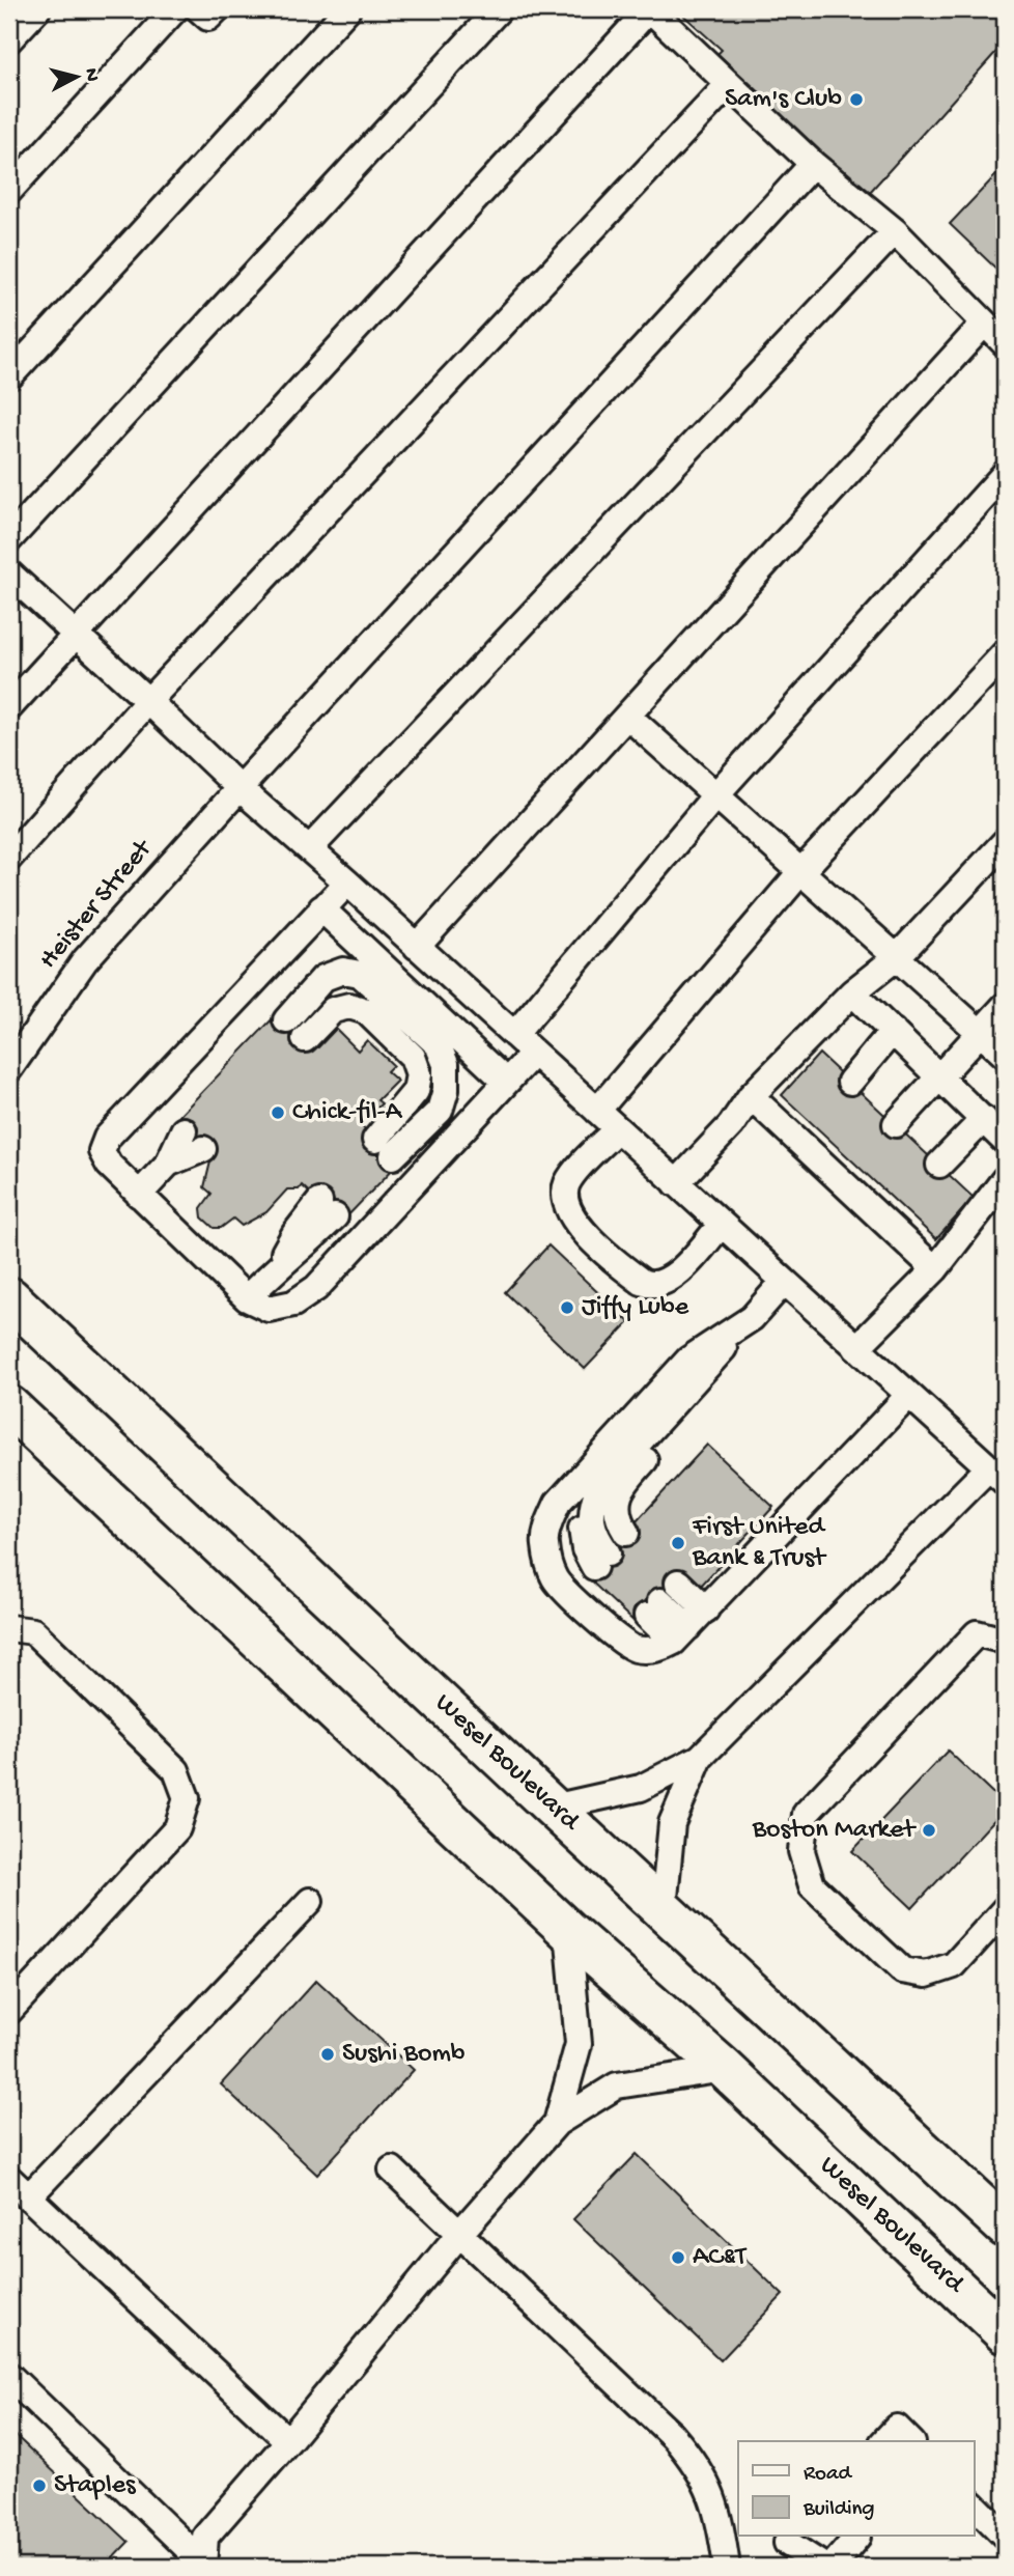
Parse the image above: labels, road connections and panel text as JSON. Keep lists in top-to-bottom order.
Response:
{
  "streets": {
    "main road": ["Wesel Boulevard"],
    "lane": ["Heister Street"]
  },
  "places": [
    "Sam's Club",
    "Chick-fil-A",
    "Jiffy Lube",
    "First United Bank & Trust",
    "Boston Market",
    "Sushi Bomb",
    "AC&T",
    "Staples"
  ],
  "legend": ["Road", "Building"],
  "north": "right"
}
